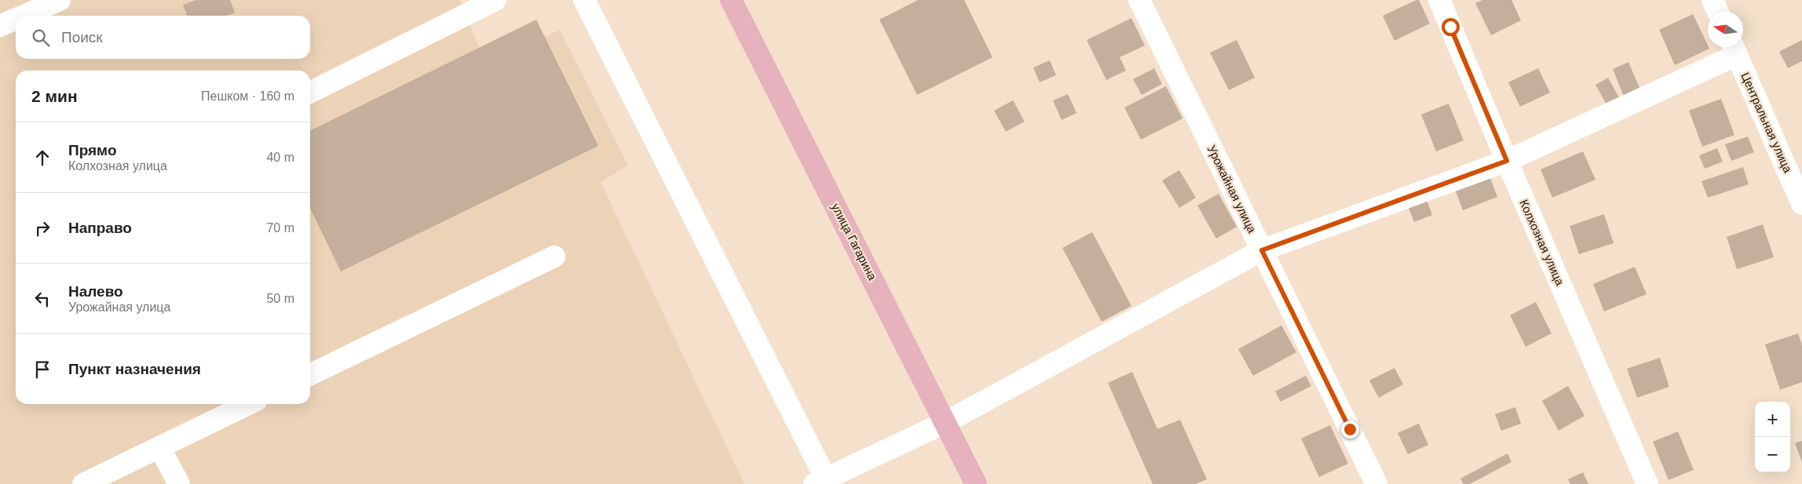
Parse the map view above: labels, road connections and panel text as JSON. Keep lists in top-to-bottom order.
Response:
{
  "streets": {
    "main road": ["улица Гагарина"],
    "street": ["Центральная улица", "Урожайная улица", "Колхозная улица"]
  },
  "north": "left",
  "page": {
    "search": "Поиск",
    "heading": ["2 мин", "Пешком · 160 m"],
    "list": [
      ["Прямо", "Колхозная улица", "40 m"],
      ["Направо", "70 m"],
      ["Налево", "Урожайная улица", "50 m"],
      "Пункт назначения"
    ],
    "map_buttons": ["+", "−"]
  }
}
